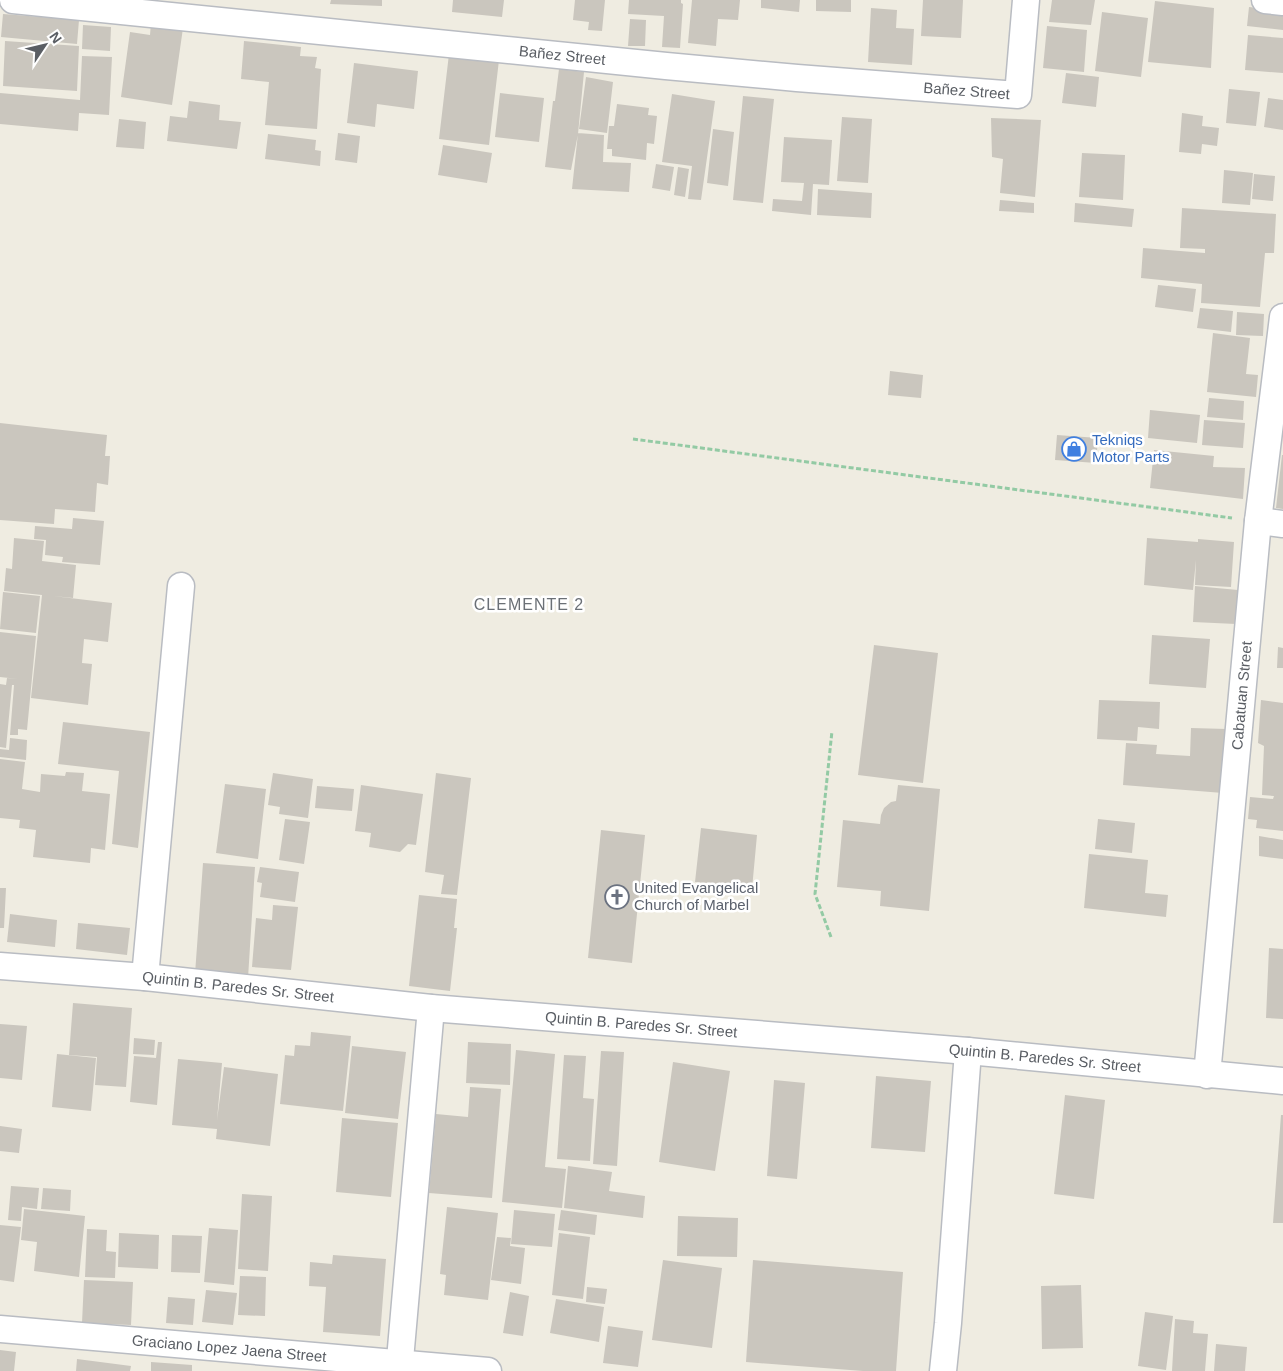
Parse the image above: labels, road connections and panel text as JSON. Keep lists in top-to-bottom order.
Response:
{
  "streets": {
    "street": [
      "Bañez Street",
      "Cabatuan Street",
      "Quintin B. Paredes Sr. Street",
      "Graciano Lopez Jaena Street"
    ]
  },
  "crossings": [
    ["Cabatuan Street", "Quintin B. Paredes Sr. Street"]
  ],
  "districts": ["CLEMENTE 2"],
  "places": {
    "shop": ["Tekniqs Motor Parts"],
    "church": ["United Evangelical Church of Marbel"]
  },
  "north": "top right"
}
